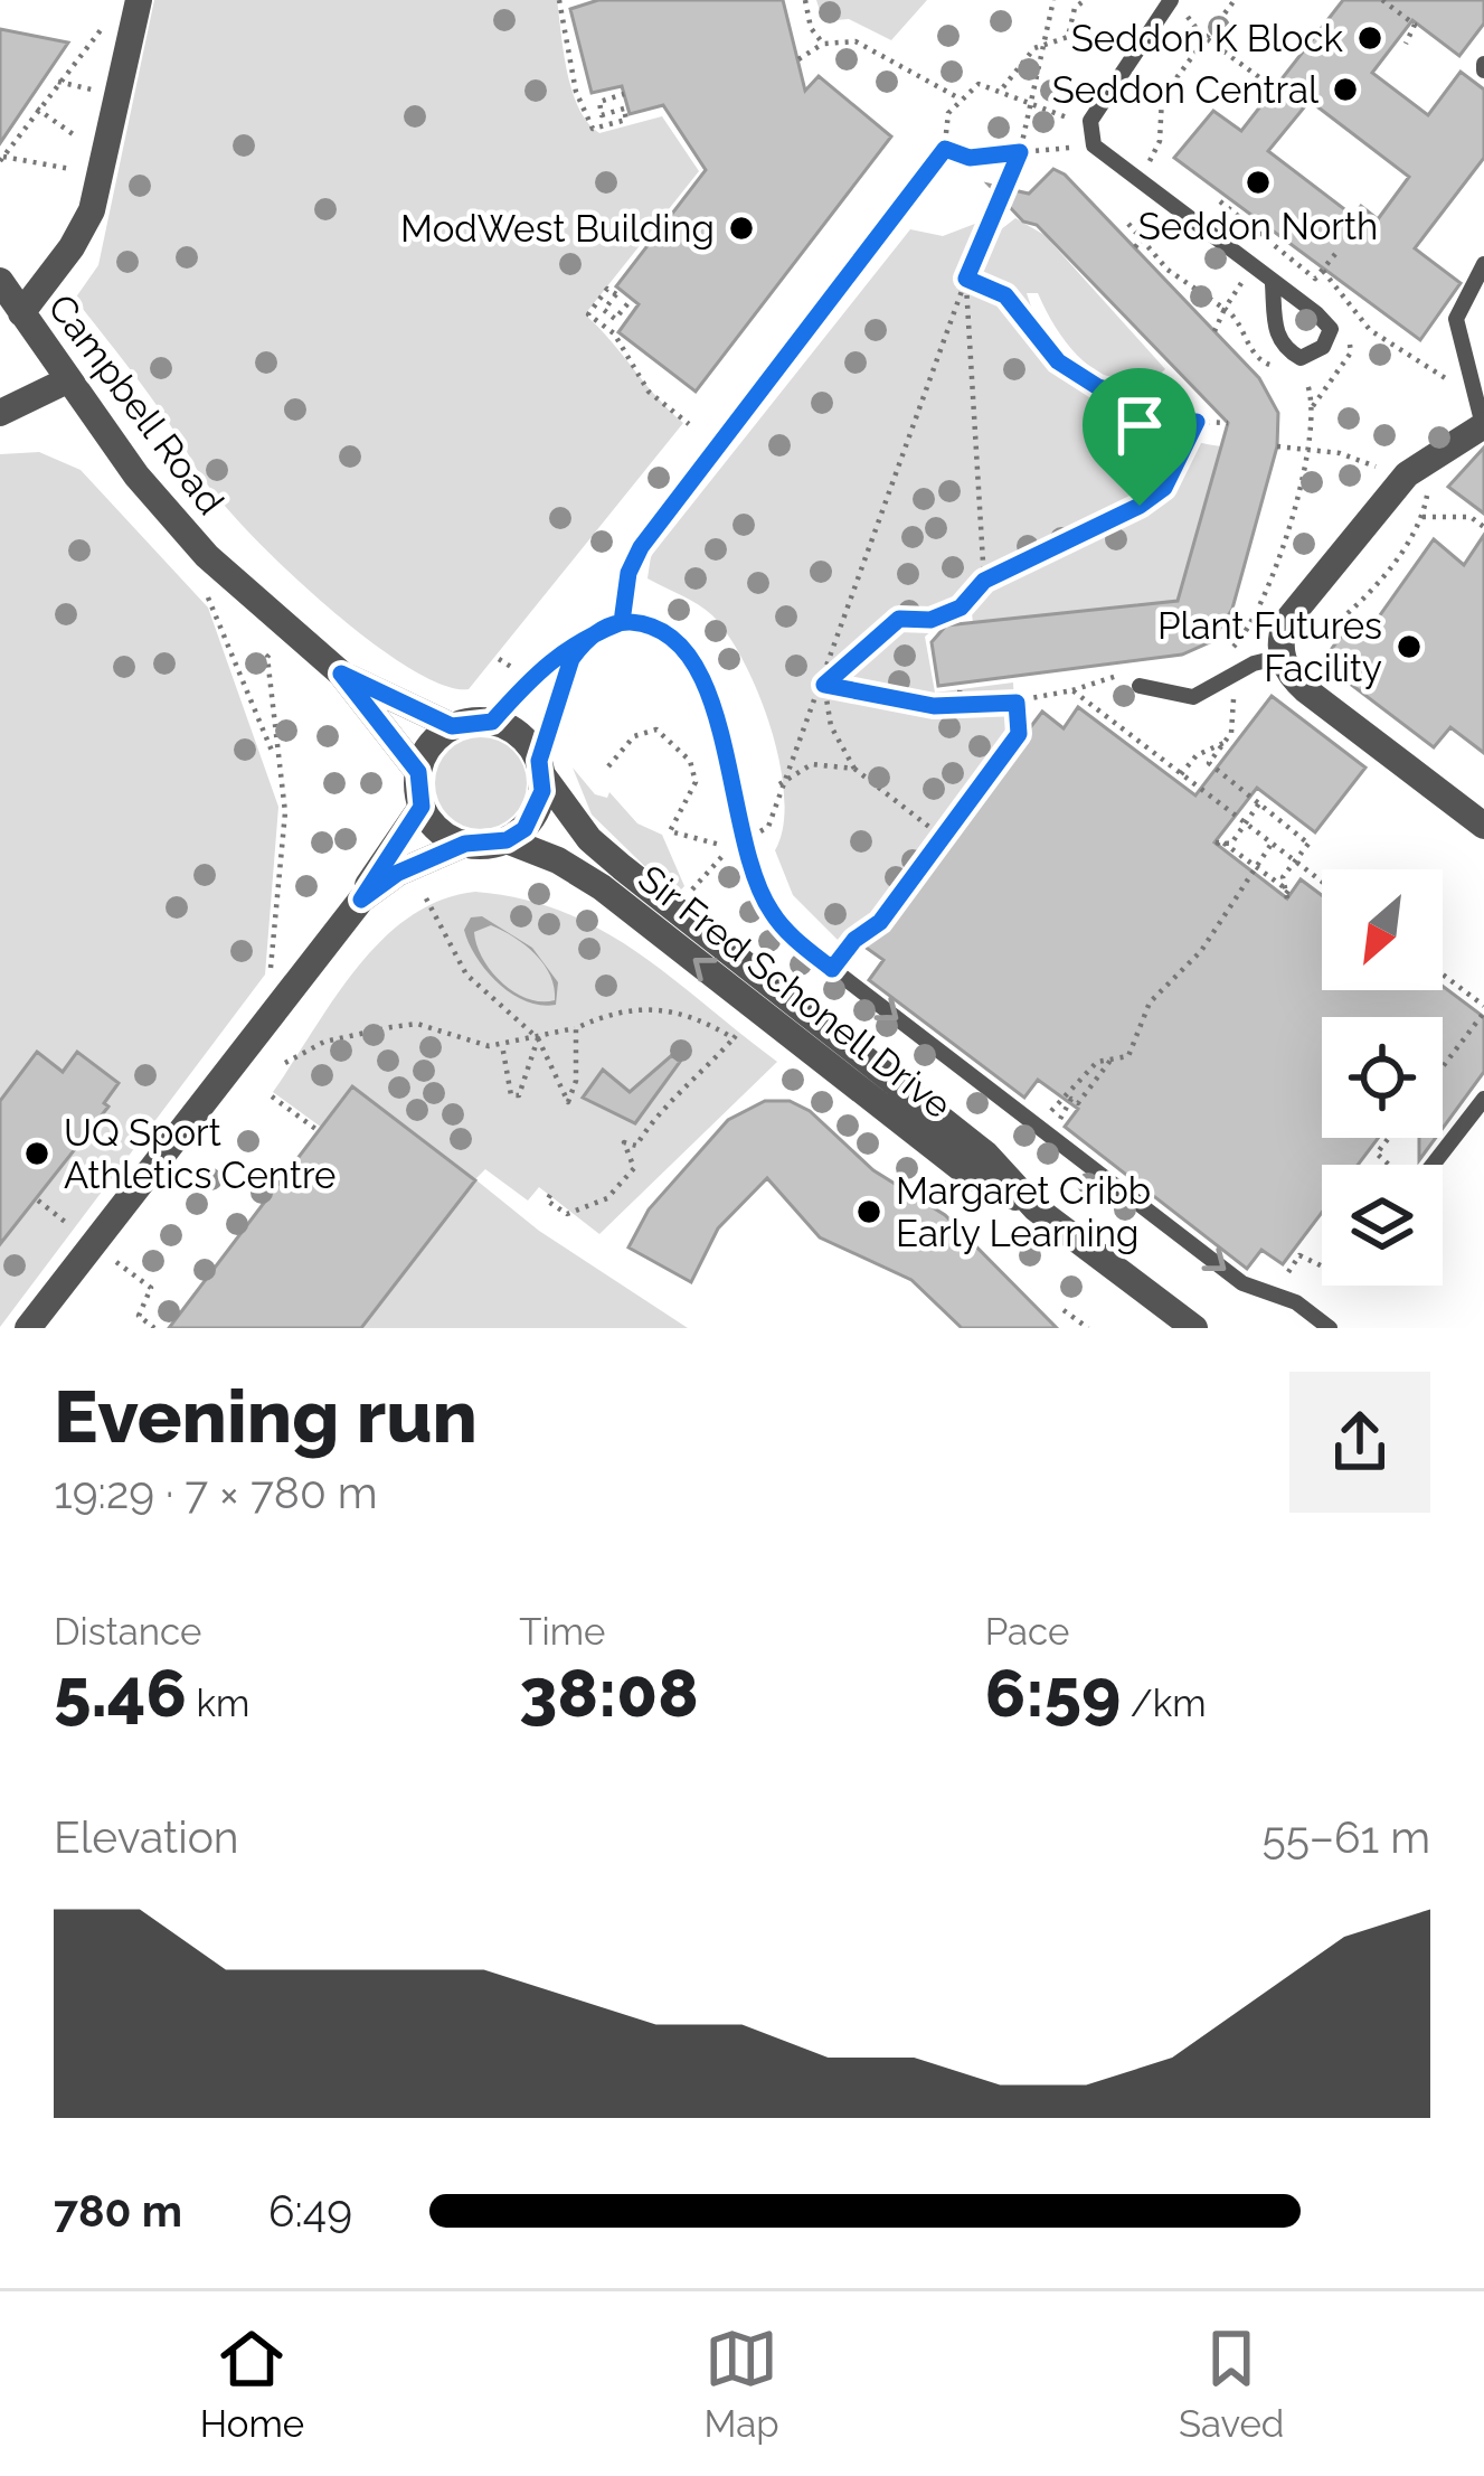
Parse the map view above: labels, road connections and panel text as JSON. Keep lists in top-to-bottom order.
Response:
{
  "streets": {
    "street": ["Campbell Road", "Sir Fred Schonell Drive"]
  },
  "crossings": [
    ["Campbell Road", "Sir Fred Schonell Drive"]
  ],
  "places": [
    "Seddon K Block",
    "Seddon Central",
    "Seddon North",
    "ModWest Building",
    "Plant Futures Facility",
    "UQ Sport Athletics Centre",
    "Margaret Cribb Early Learning"
  ],
  "north": "bottom left",
  "page": {
    "heading": ["Evening run", "19:29 · 7 × 780 m"],
    "stats": [
      ["Distance", "5.46 km"],
      ["Time", "38:08"],
      ["Pace", "6:59 /km"]
    ],
    "chart": ["Elevation", "55–61 m"],
    "list": [
      {
        "name": "780 m",
        "note": "6:49"
      }
    ],
    "tabs": ["Home", "Map", "Saved"]
  }
}
